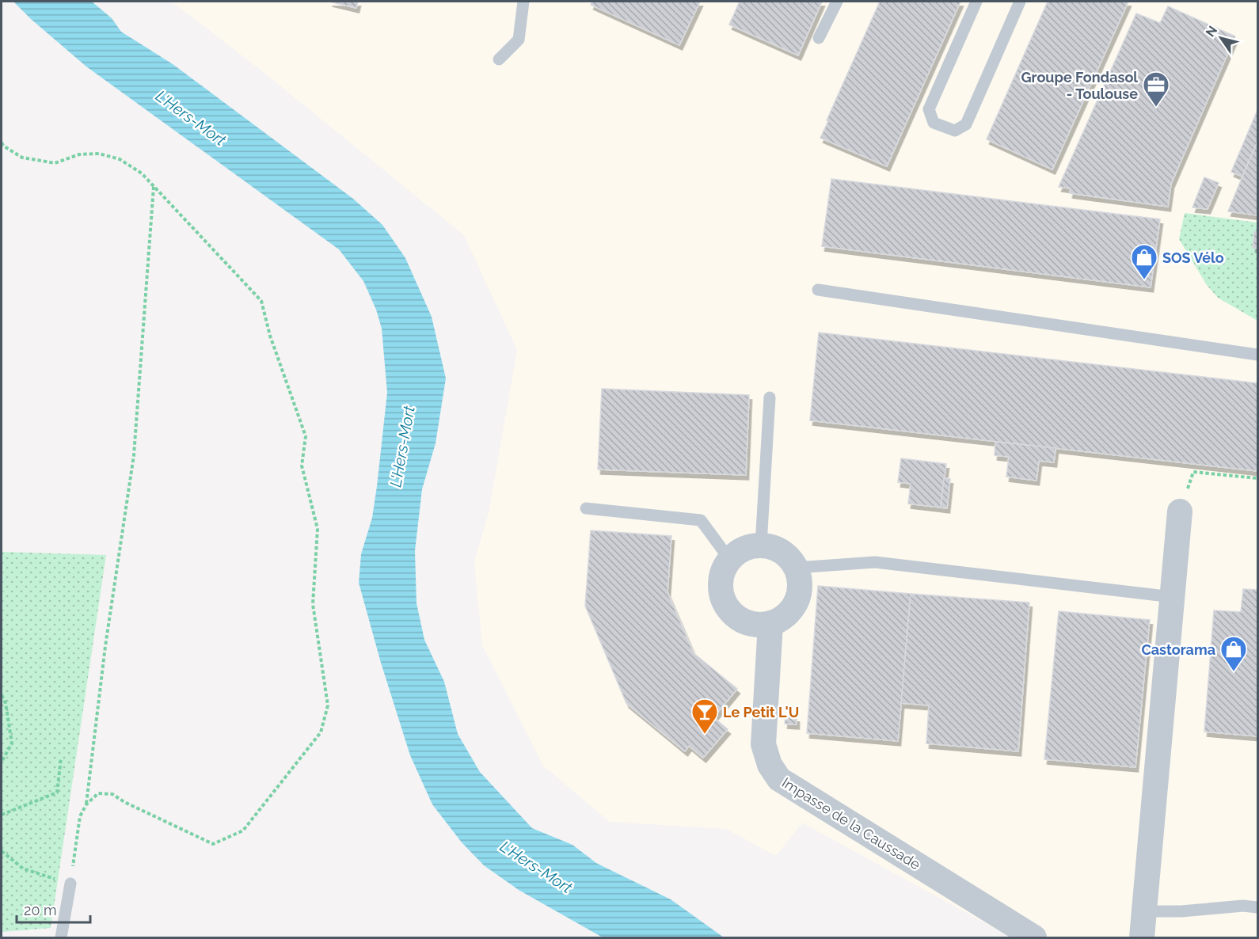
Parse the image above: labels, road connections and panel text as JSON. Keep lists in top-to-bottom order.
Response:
{
  "streets": {
    "street": ["Impasse de la Caussade"]
  },
  "water": ["L'Hers-Mort"],
  "places": {
    "office": ["Groupe Fondasol - Toulouse"],
    "shop": ["SOS Vélo", "Castorama"],
    "bar": ["Le Petit L'U"]
  },
  "scale_bar": "20 m",
  "north": "top left"
}
